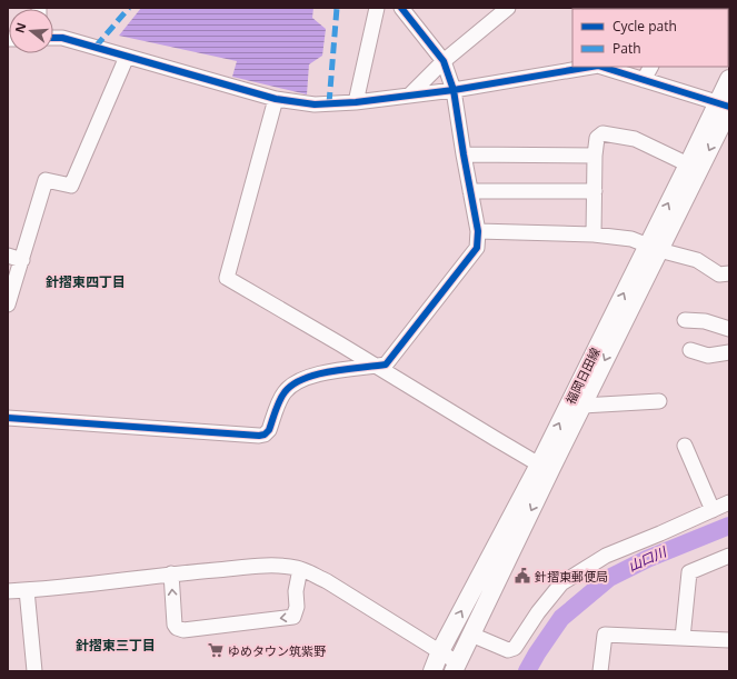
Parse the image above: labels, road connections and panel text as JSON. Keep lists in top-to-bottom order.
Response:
{
  "streets": {
    "main road": ["福岡日田線"]
  },
  "districts": ["針摺東四丁目", "針摺東三丁目"],
  "water": ["山口川"],
  "places": {
    "public building": ["針摺東郵便局"],
    "supermarket": ["ゆめタウン筑紫野"]
  },
  "legend": ["Cycle path", "Path"],
  "north": "left"
}
